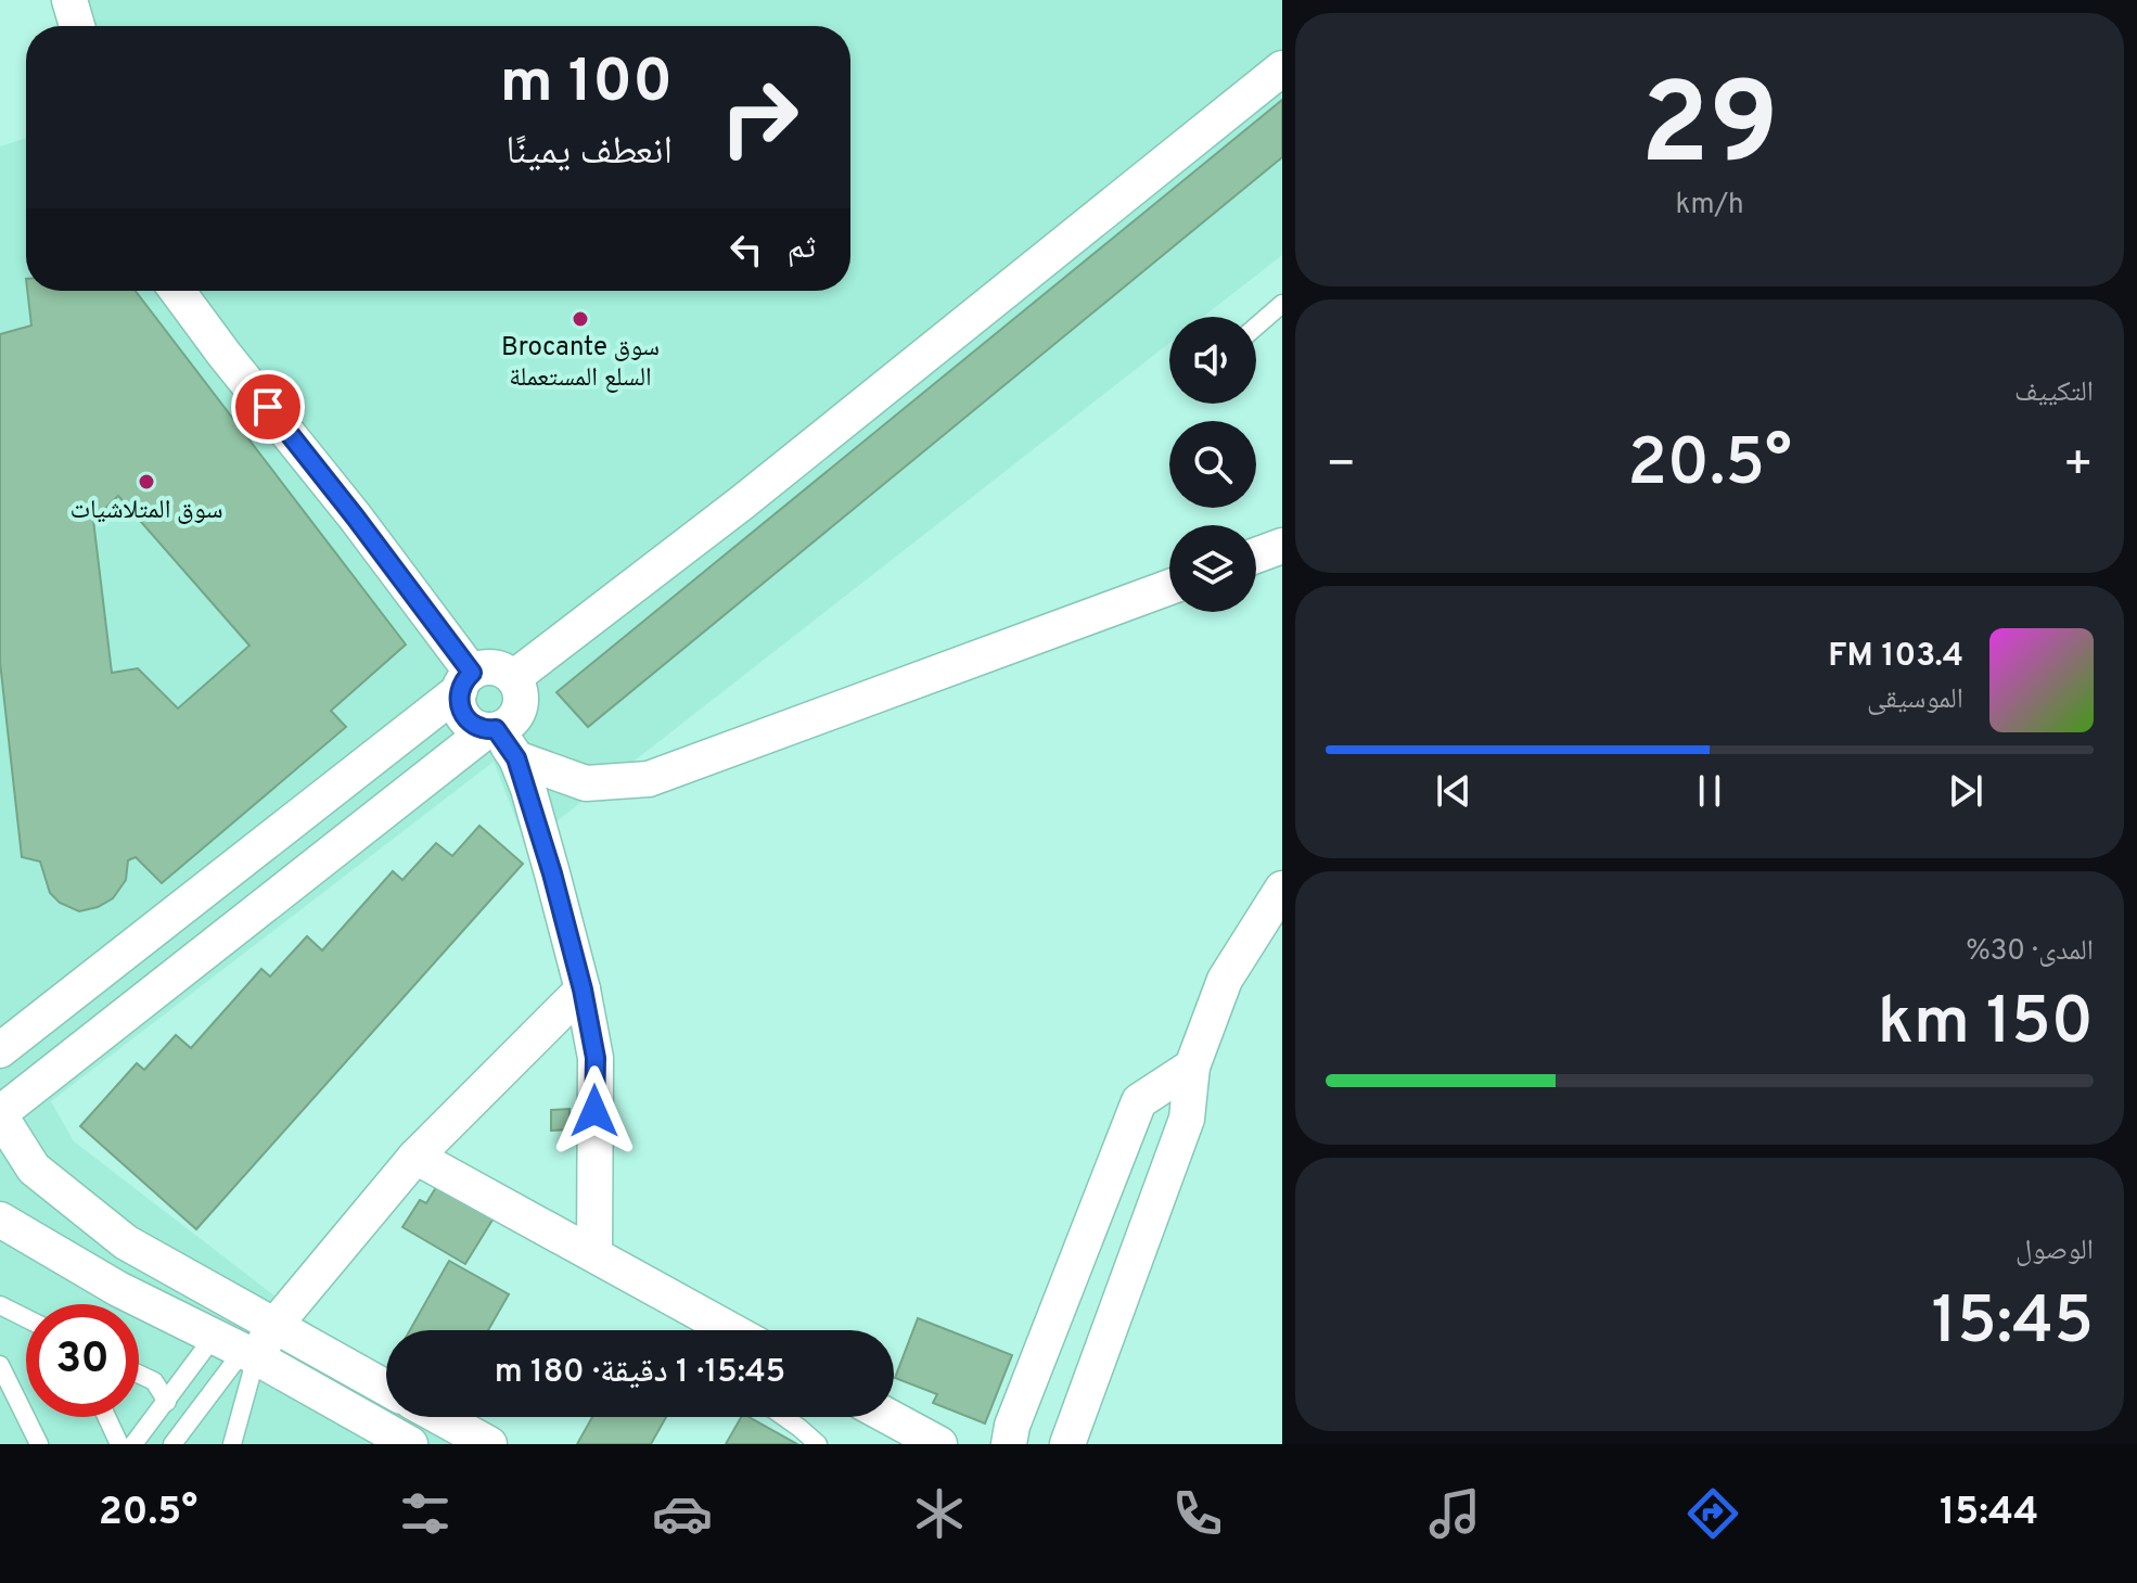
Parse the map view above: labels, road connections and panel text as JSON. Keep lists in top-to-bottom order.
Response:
{
  "places": ["Brocante سوق السلع المستعملة", "سوق المتلاشيات"],
  "page": {
    "tile": [
      ["29", "km/h"],
      "التكييف",
      ["المدى · 30%", "150 km"],
      ["الوصول", "15:45"]
    ],
    "turn": ["100 m", "انعطف يمينًا"],
    "then": "ثم",
    "heat": ["−", "20.5°", "+"],
    "song": ["103.4 FM", "الموسيقى"],
    "limit": "30",
    "trip": "15:45 · 1 دقيقة · 180 m",
    "tabs": ["15:44", "20.5°"]
  }
}
